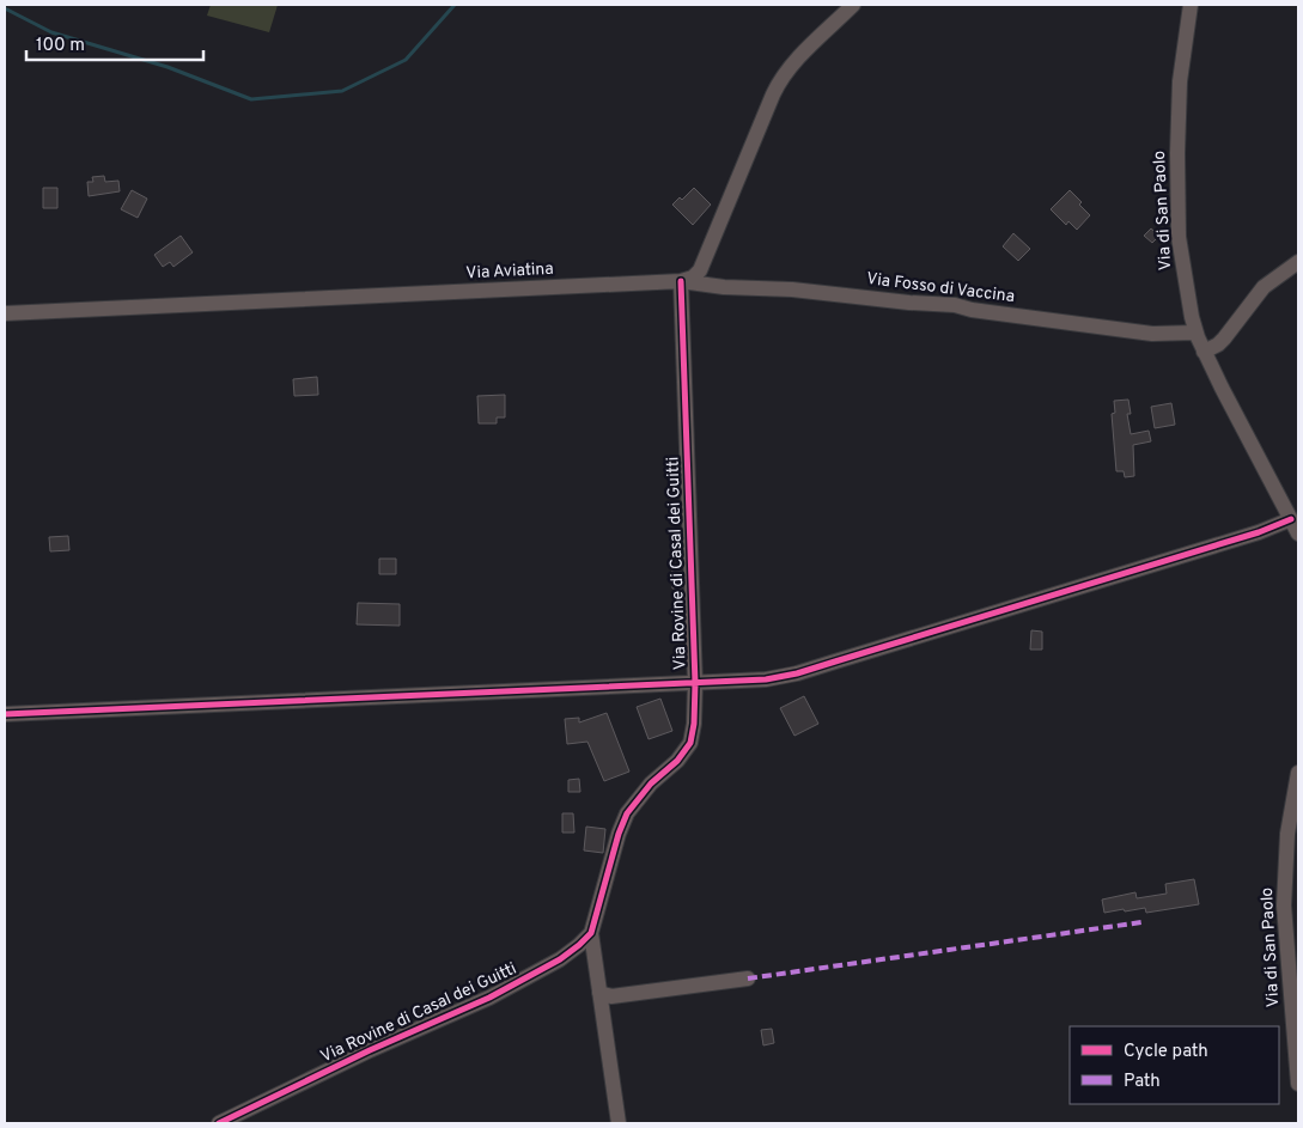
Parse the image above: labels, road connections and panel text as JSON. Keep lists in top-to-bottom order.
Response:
{
  "streets": {
    "street": [
      "Via di San Paolo",
      "Via Aviatina",
      "Via Fosso di Vaccina",
      "Via Rovine di Casal dei Guitti"
    ]
  },
  "crossings": [
    ["Via di San Paolo", "Via Fosso di Vaccina"],
    ["Via Aviatina", "Via Fosso di Vaccina"],
    ["Via Aviatina", "Via Rovine di Casal dei Guitti"],
    ["Via Fosso di Vaccina", "Via Rovine di Casal dei Guitti"]
  ],
  "legend": ["Cycle path", "Path"],
  "scale_bar": "100 m"
}
